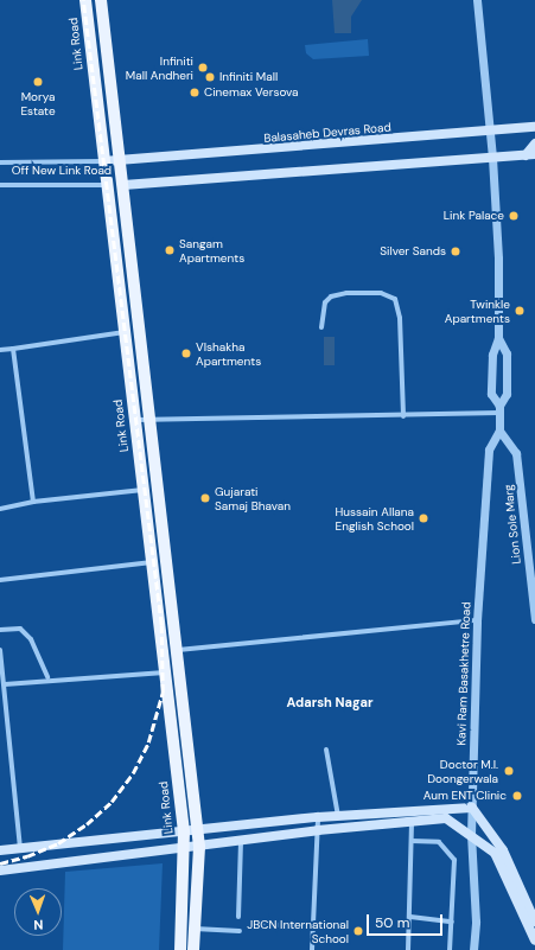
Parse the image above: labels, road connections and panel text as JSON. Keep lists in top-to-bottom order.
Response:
{
  "streets": {
    "main road": ["Link Road", "Balasaheb Devras Road", "Off New Link Road"],
    "street": ["Lion Sole Marg", "Kavi Ram Basakhetre Road"]
  },
  "crossings": [
    ["Link Road", "Balasaheb Devras Road"],
    ["Link Road", "Off New Link Road"],
    ["Lion Sole Marg", "Kavi Ram Basakhetre Road"]
  ],
  "districts": ["Adarsh Nagar"],
  "places": [
    "Infiniti Mall Andheri",
    "Infiniti Mall",
    "Morya Estate",
    "Cinemax Versova",
    "Link Palace",
    "Sangam Apartments",
    "Silver Sands",
    "Twinkle Apartments",
    "VIshakha Apartments",
    "Gujarati Samaj Bhavan",
    "Hussain Allana English School",
    "Doctor M.I. Doongerwala",
    "Aum ENT Clinic",
    "JBCN International School"
  ],
  "scale_bar": "50 m",
  "north": "bottom"
}
